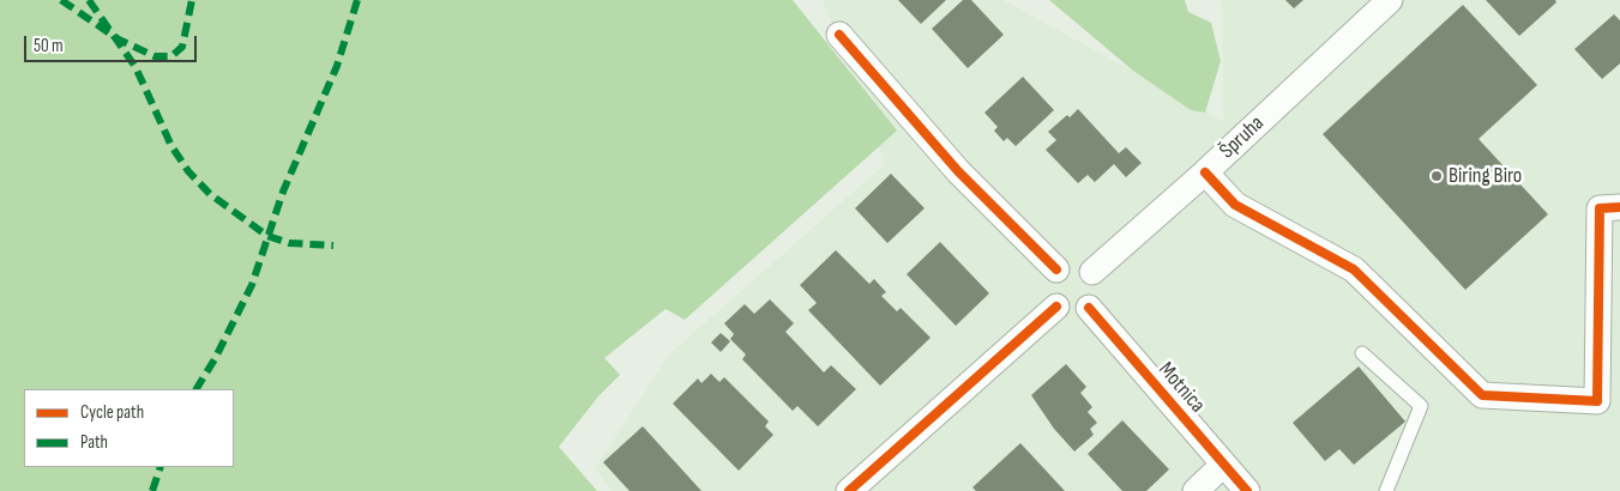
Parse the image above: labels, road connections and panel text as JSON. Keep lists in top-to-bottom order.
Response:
{
  "streets": {
    "street": ["Špruha", "Motnica"]
  },
  "crossings": [
    ["Špruha", "Motnica"]
  ],
  "places": ["Biring Biro"],
  "legend": ["Cycle path", "Path"],
  "scale_bar": "50 m"
}
